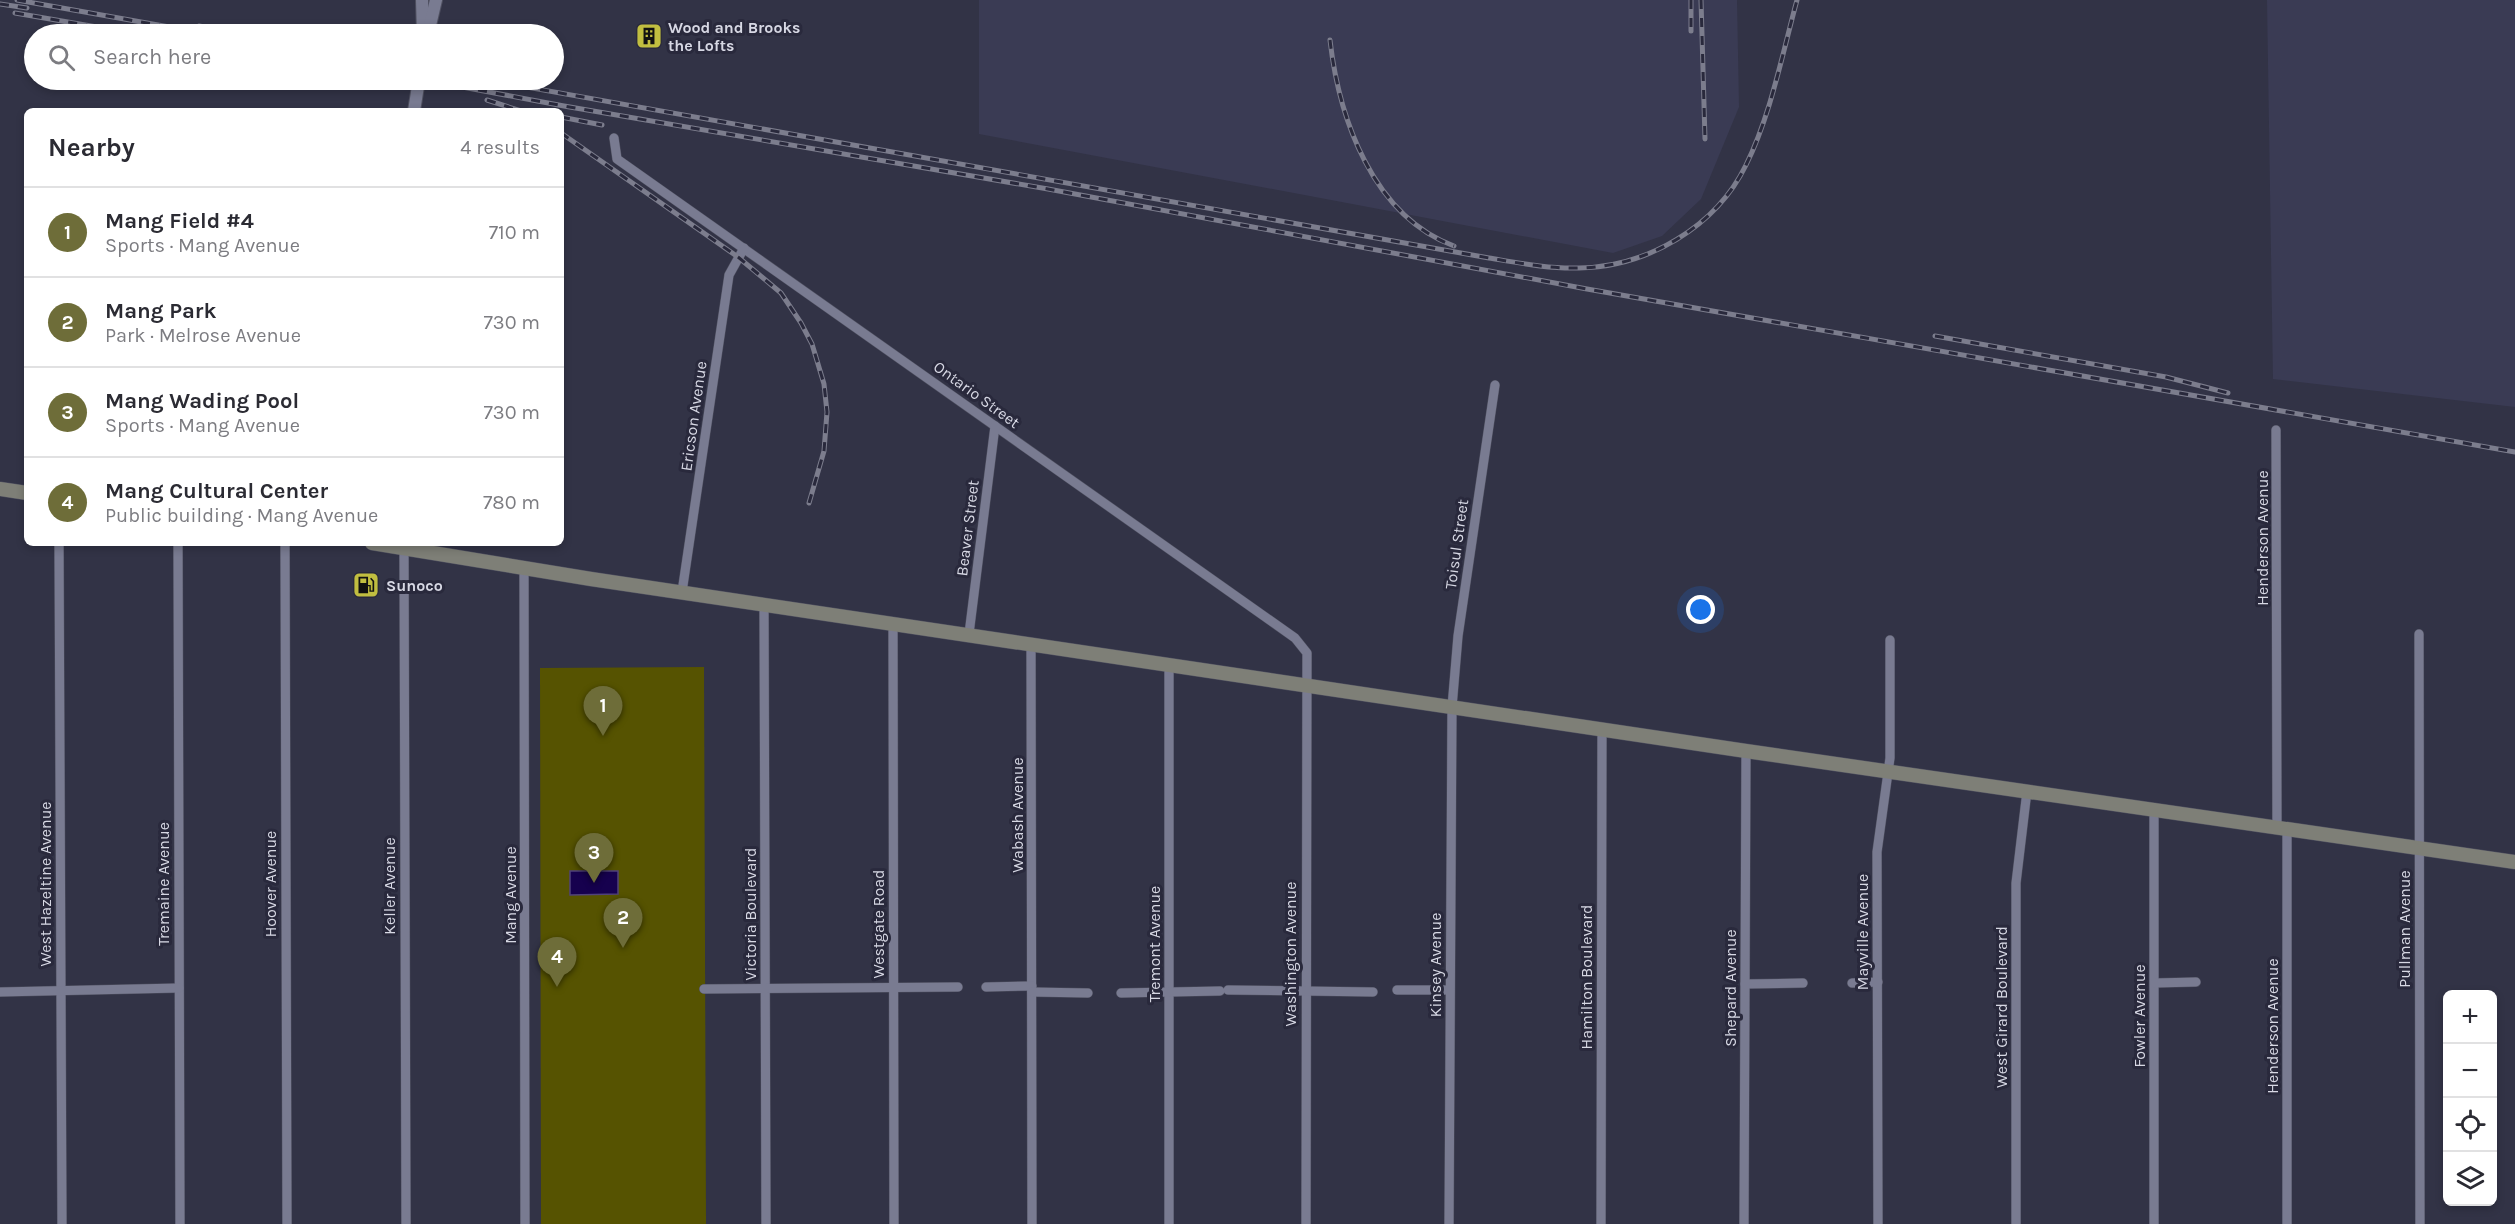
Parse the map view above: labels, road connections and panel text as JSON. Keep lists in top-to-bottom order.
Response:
{
  "streets": {
    "street": [
      "Ontario Street",
      "Ericson Avenue",
      "Beaver Street",
      "Henderson Avenue",
      "Toisul Street",
      "Wabash Avenue",
      "West Hazeltine Avenue",
      "Tremaine Avenue",
      "Hoover Avenue",
      "Keller Avenue",
      "Mang Avenue",
      "Victoria Boulevard",
      "Westgate Road",
      "Pullman Avenue",
      "Mayville Avenue",
      "Tremont Avenue",
      "Washington Avenue",
      "Kinsey Avenue",
      "Hamilton Boulevard",
      "Shepard Avenue",
      "West Girard Boulevard",
      "Fowler Avenue"
    ]
  },
  "crossings": [
    ["Ontario Street", "Ericson Avenue"],
    ["Ontario Street", "Beaver Street"],
    ["Ontario Street", "Washington Avenue"],
    ["Toisul Street", "Kinsey Avenue"]
  ],
  "places": {
    "building": ["Wood and Brooks the Lofts"],
    "fuel station": ["Sunoco"]
  },
  "page": {
    "search": "Search here",
    "heading": ["Nearby", "4 results"],
    "list": [
      {
        "mark": "1",
        "name": "Mang Field #4",
        "note": "Sports · Mang Avenue",
        "value": "710 m"
      },
      {
        "mark": "2",
        "name": "Mang Park",
        "note": "Park · Melrose Avenue",
        "value": "730 m"
      },
      {
        "mark": "3",
        "name": "Mang Wading Pool",
        "note": "Sports · Mang Avenue",
        "value": "730 m"
      },
      {
        "mark": "4",
        "name": "Mang Cultural Center",
        "note": "Public building · Mang Avenue",
        "value": "780 m"
      }
    ],
    "pins": [
      "1",
      "3",
      "2",
      "4"
    ],
    "map_buttons": ["+", "−"]
  }
}
